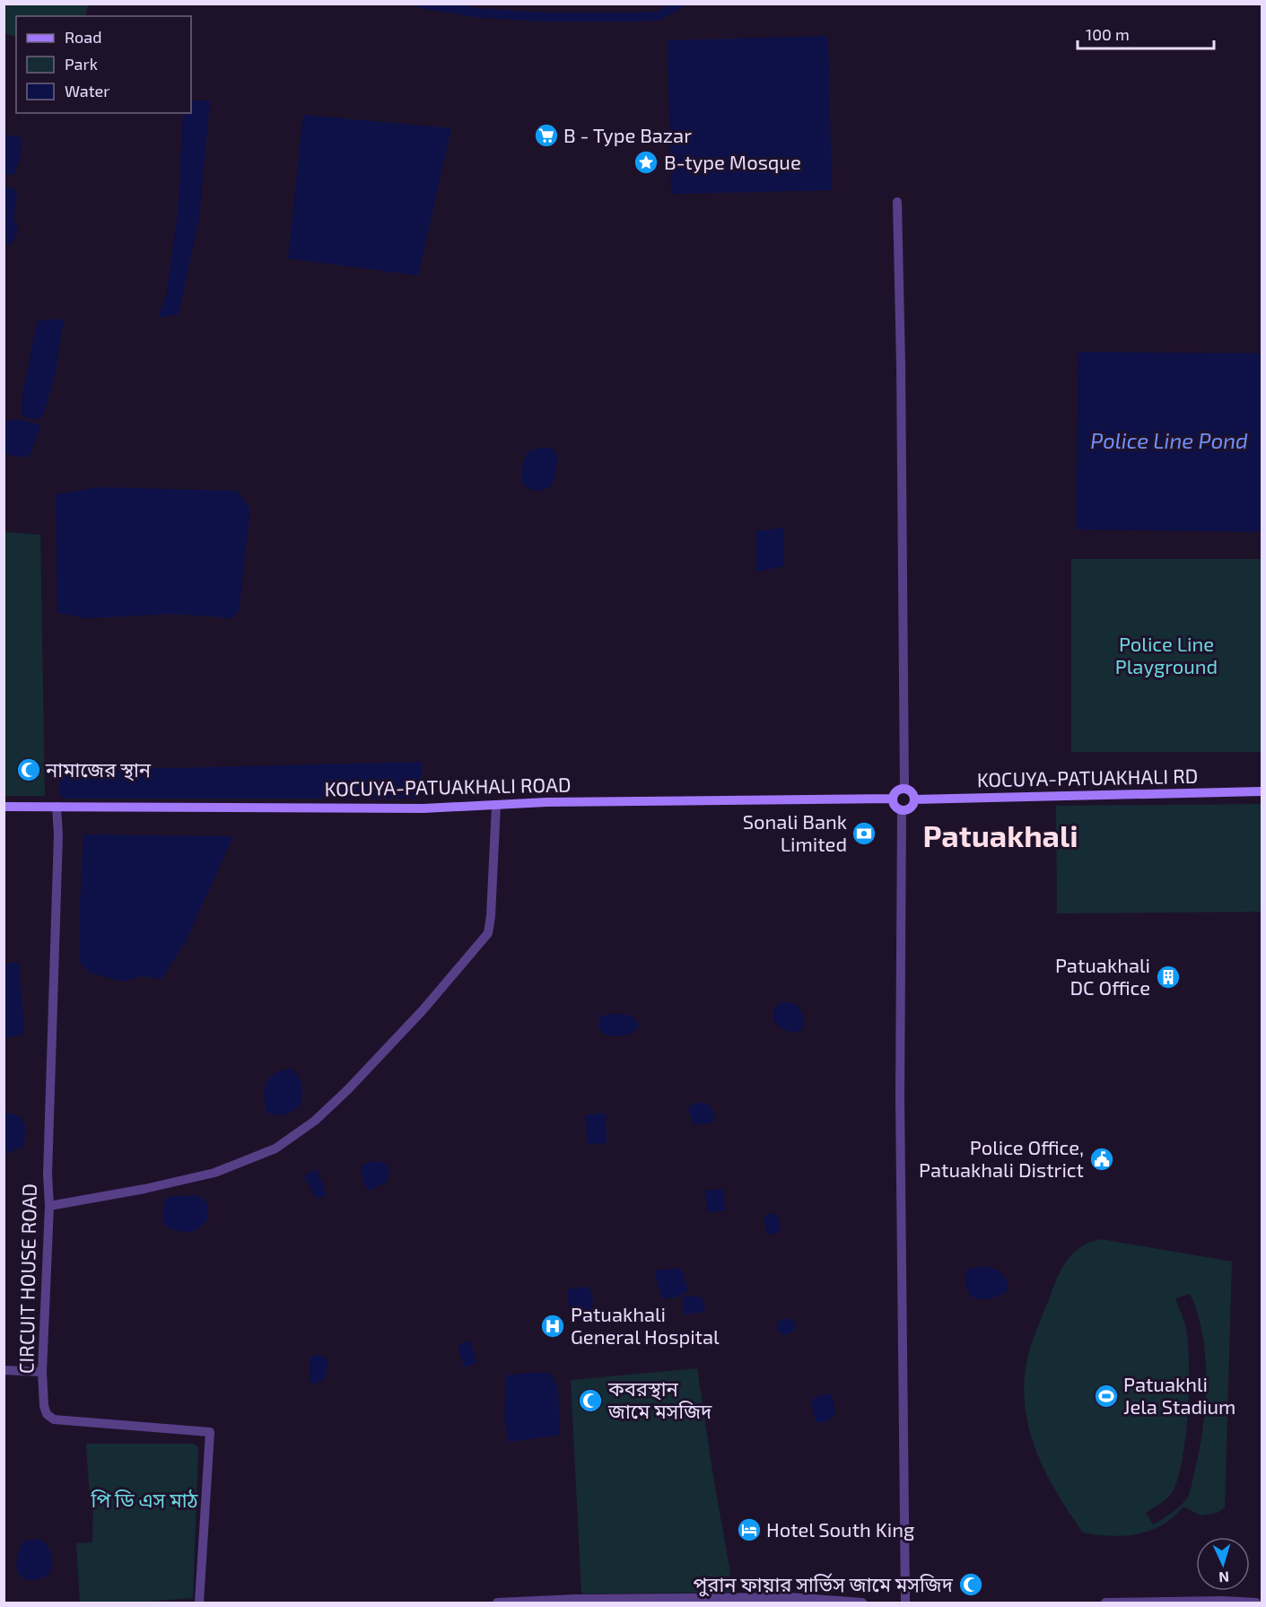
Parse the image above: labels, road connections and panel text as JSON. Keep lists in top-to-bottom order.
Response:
{
  "streets": {
    "main road": ["KOCUYA-PATUAKHALI RD", "KOCUYA-PATUAKHALI ROAD"],
    "street": ["CIRCUIT HOUSE ROAD"]
  },
  "crossings": [
    ["KOCUYA-PATUAKHALI RD", "KOCUYA-PATUAKHALI ROAD"],
    ["KOCUYA-PATUAKHALI ROAD", "CIRCUIT HOUSE ROAD"]
  ],
  "districts": ["Patuakhali"],
  "water": ["Police Line Pond"],
  "parks": ["Police Line Playground", "পি ডি এস মাঠ"],
  "places": {
    "supermarket": ["B - Type Bazar"],
    "place": ["B-type Mosque"],
    "mosque": ["নামাজের স্থান", "কবরস্থান জামে মসজিদ", "পুরান ফায়ার সার্ভিস জামে মসজিদ"],
    "bank": ["Sonali Bank Limited"],
    "building": ["Patuakhali DC Office"],
    "public building": ["Police Office, Patuakhali District"],
    "hospital": ["Patuakhali General Hospital"],
    "sports": ["Patuakhli Jela Stadium"],
    "hotel": ["Hotel South King"]
  },
  "legend": ["Road", "Park", "Water"],
  "scale_bar": "100 m",
  "north": "bottom"
}
